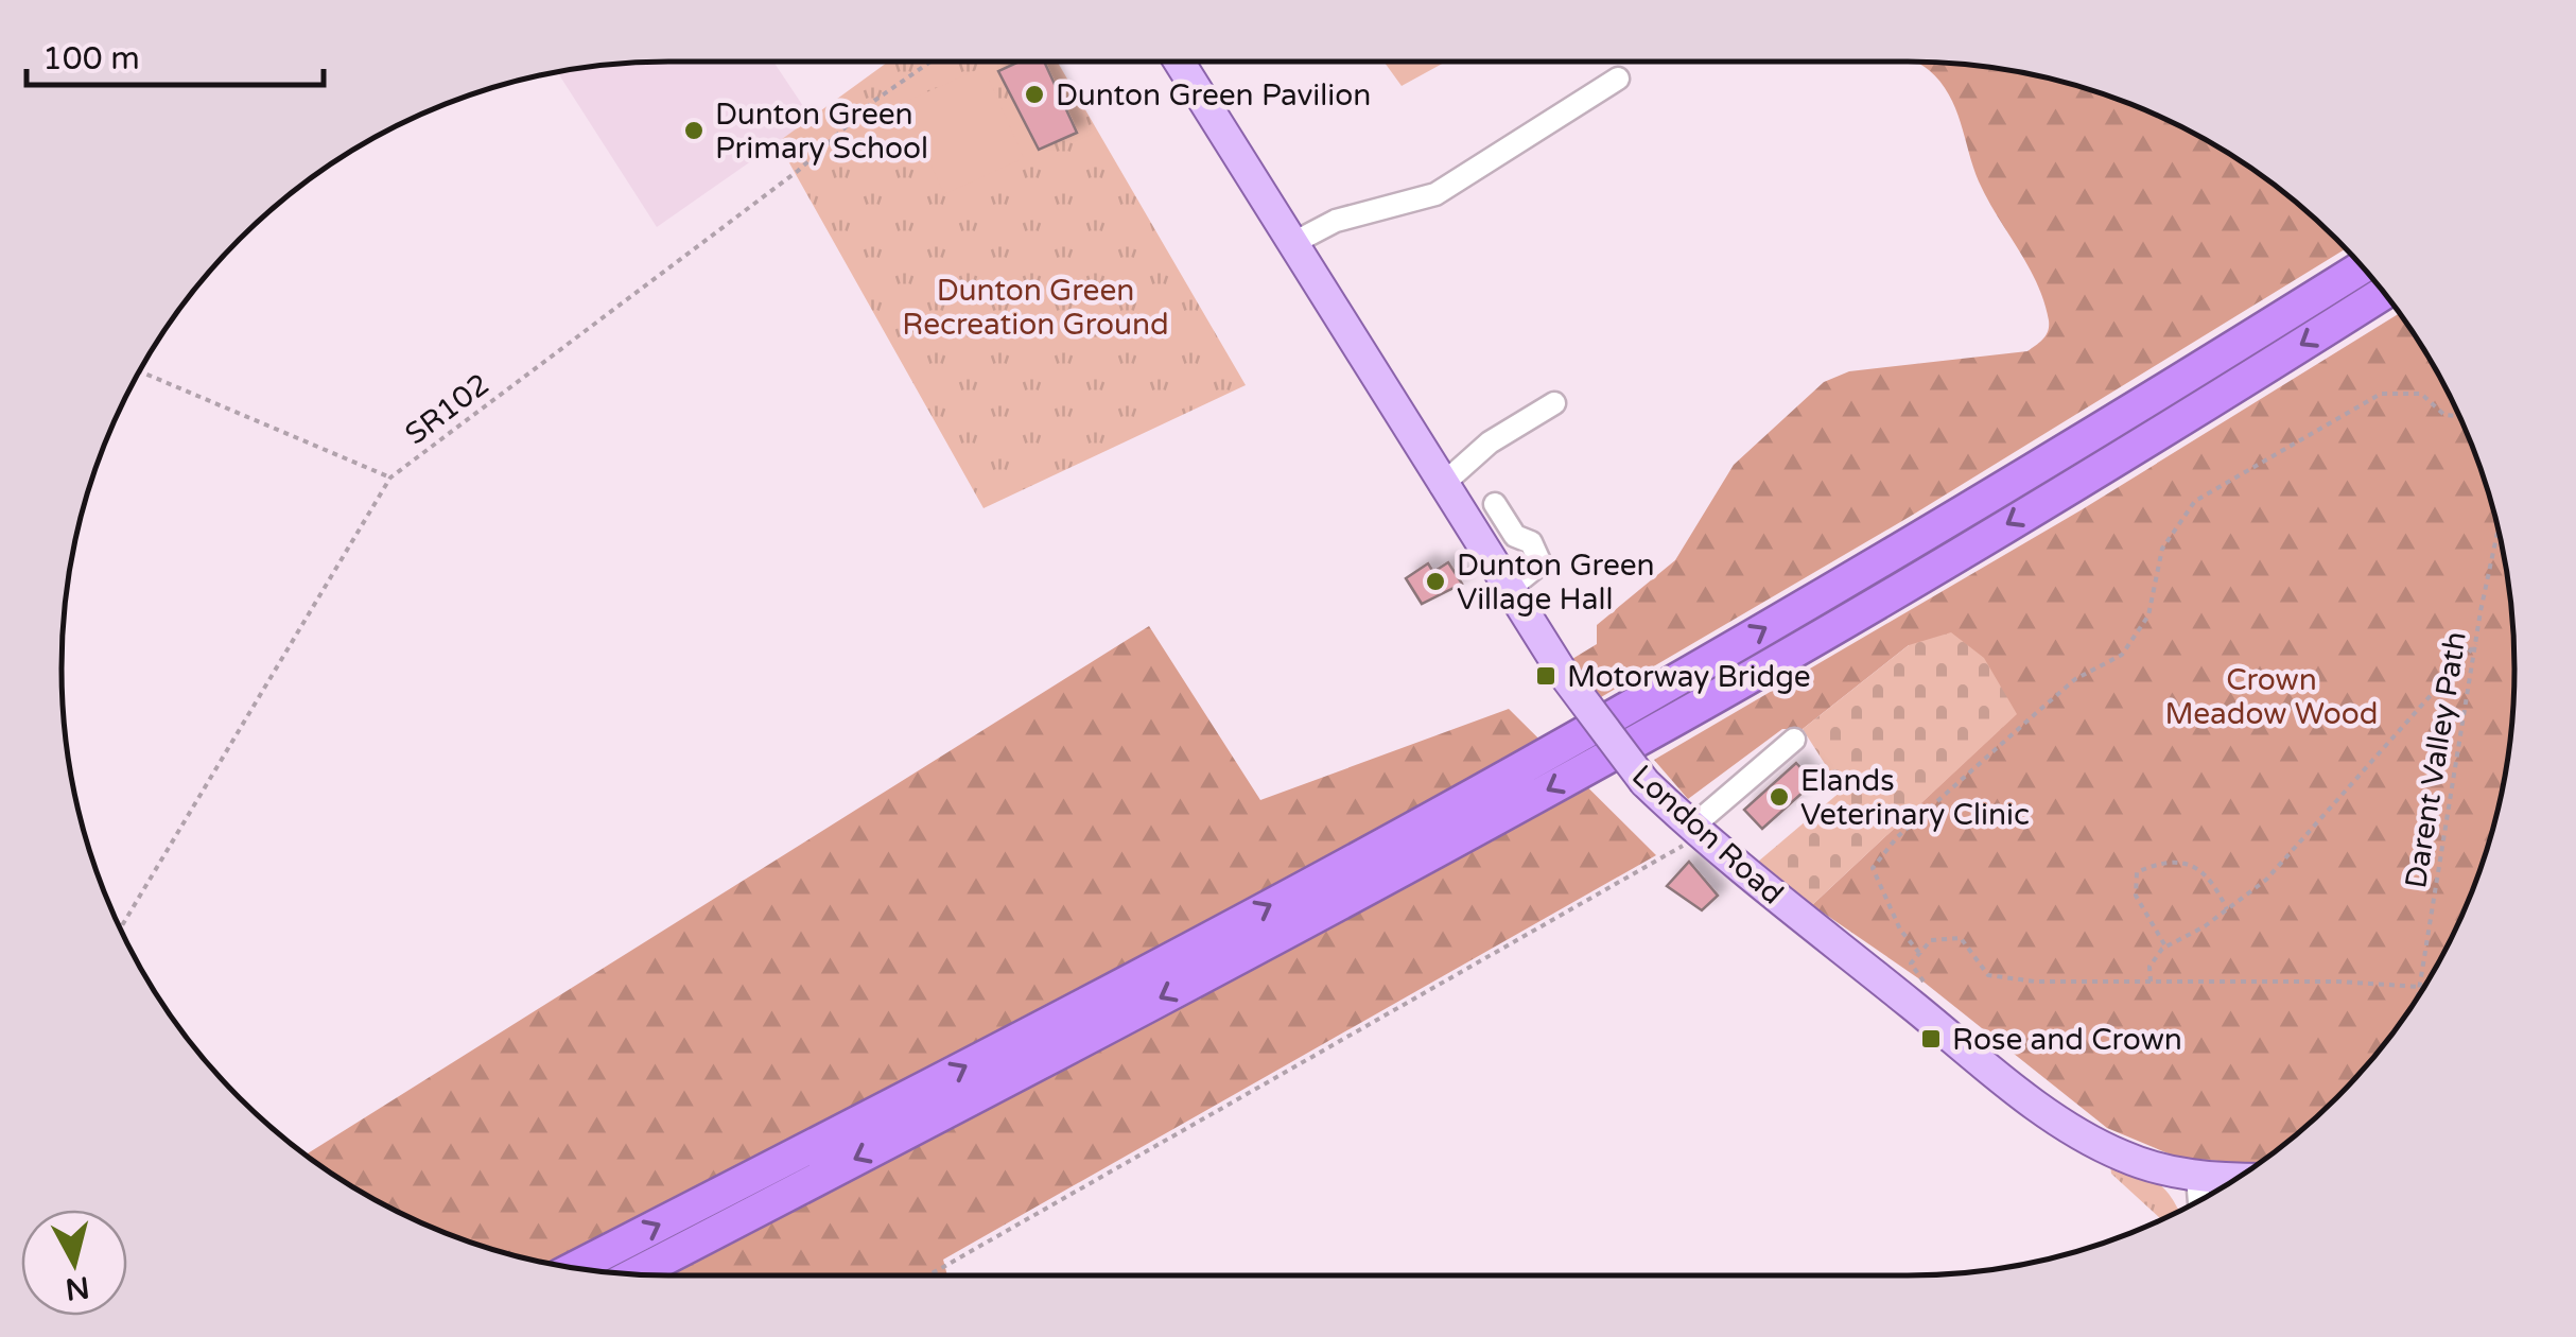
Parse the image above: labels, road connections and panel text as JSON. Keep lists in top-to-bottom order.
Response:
{
  "streets": {
    "main road": ["London Road"],
    "path": ["SR102", "Darent Valley Path"]
  },
  "parks": ["Dunton Green Recreation Ground", "Crown Meadow Wood"],
  "places": {
    "other": [
      "Dunton Green Pavilion",
      "Dunton Green Primary School",
      "Dunton Green Village Hall",
      "Elands Veterinary Clinic"
    ],
    "transit": ["Motorway Bridge", "Rose and Crown"]
  },
  "scale_bar": "100 m",
  "north": "bottom"
}
